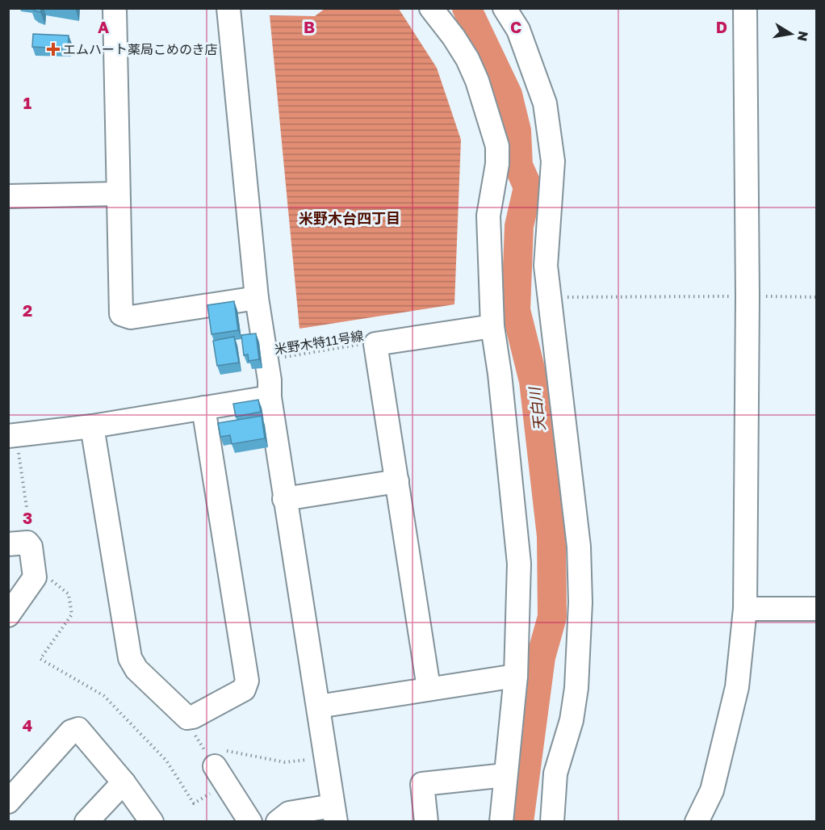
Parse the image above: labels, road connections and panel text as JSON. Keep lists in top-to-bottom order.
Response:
{
  "streets": {
    "path": ["米野木特11号線"]
  },
  "districts": ["米野木台四丁目"],
  "water": ["天白川"],
  "places": {
    "health": ["エムハート薬局こめのき店"]
  },
  "north": "right",
  "grid": {
    "columns": [
      "A",
      "B",
      "C",
      "D"
    ],
    "rows": [
      "1",
      "2",
      "3",
      "4"
    ]
  }
}
